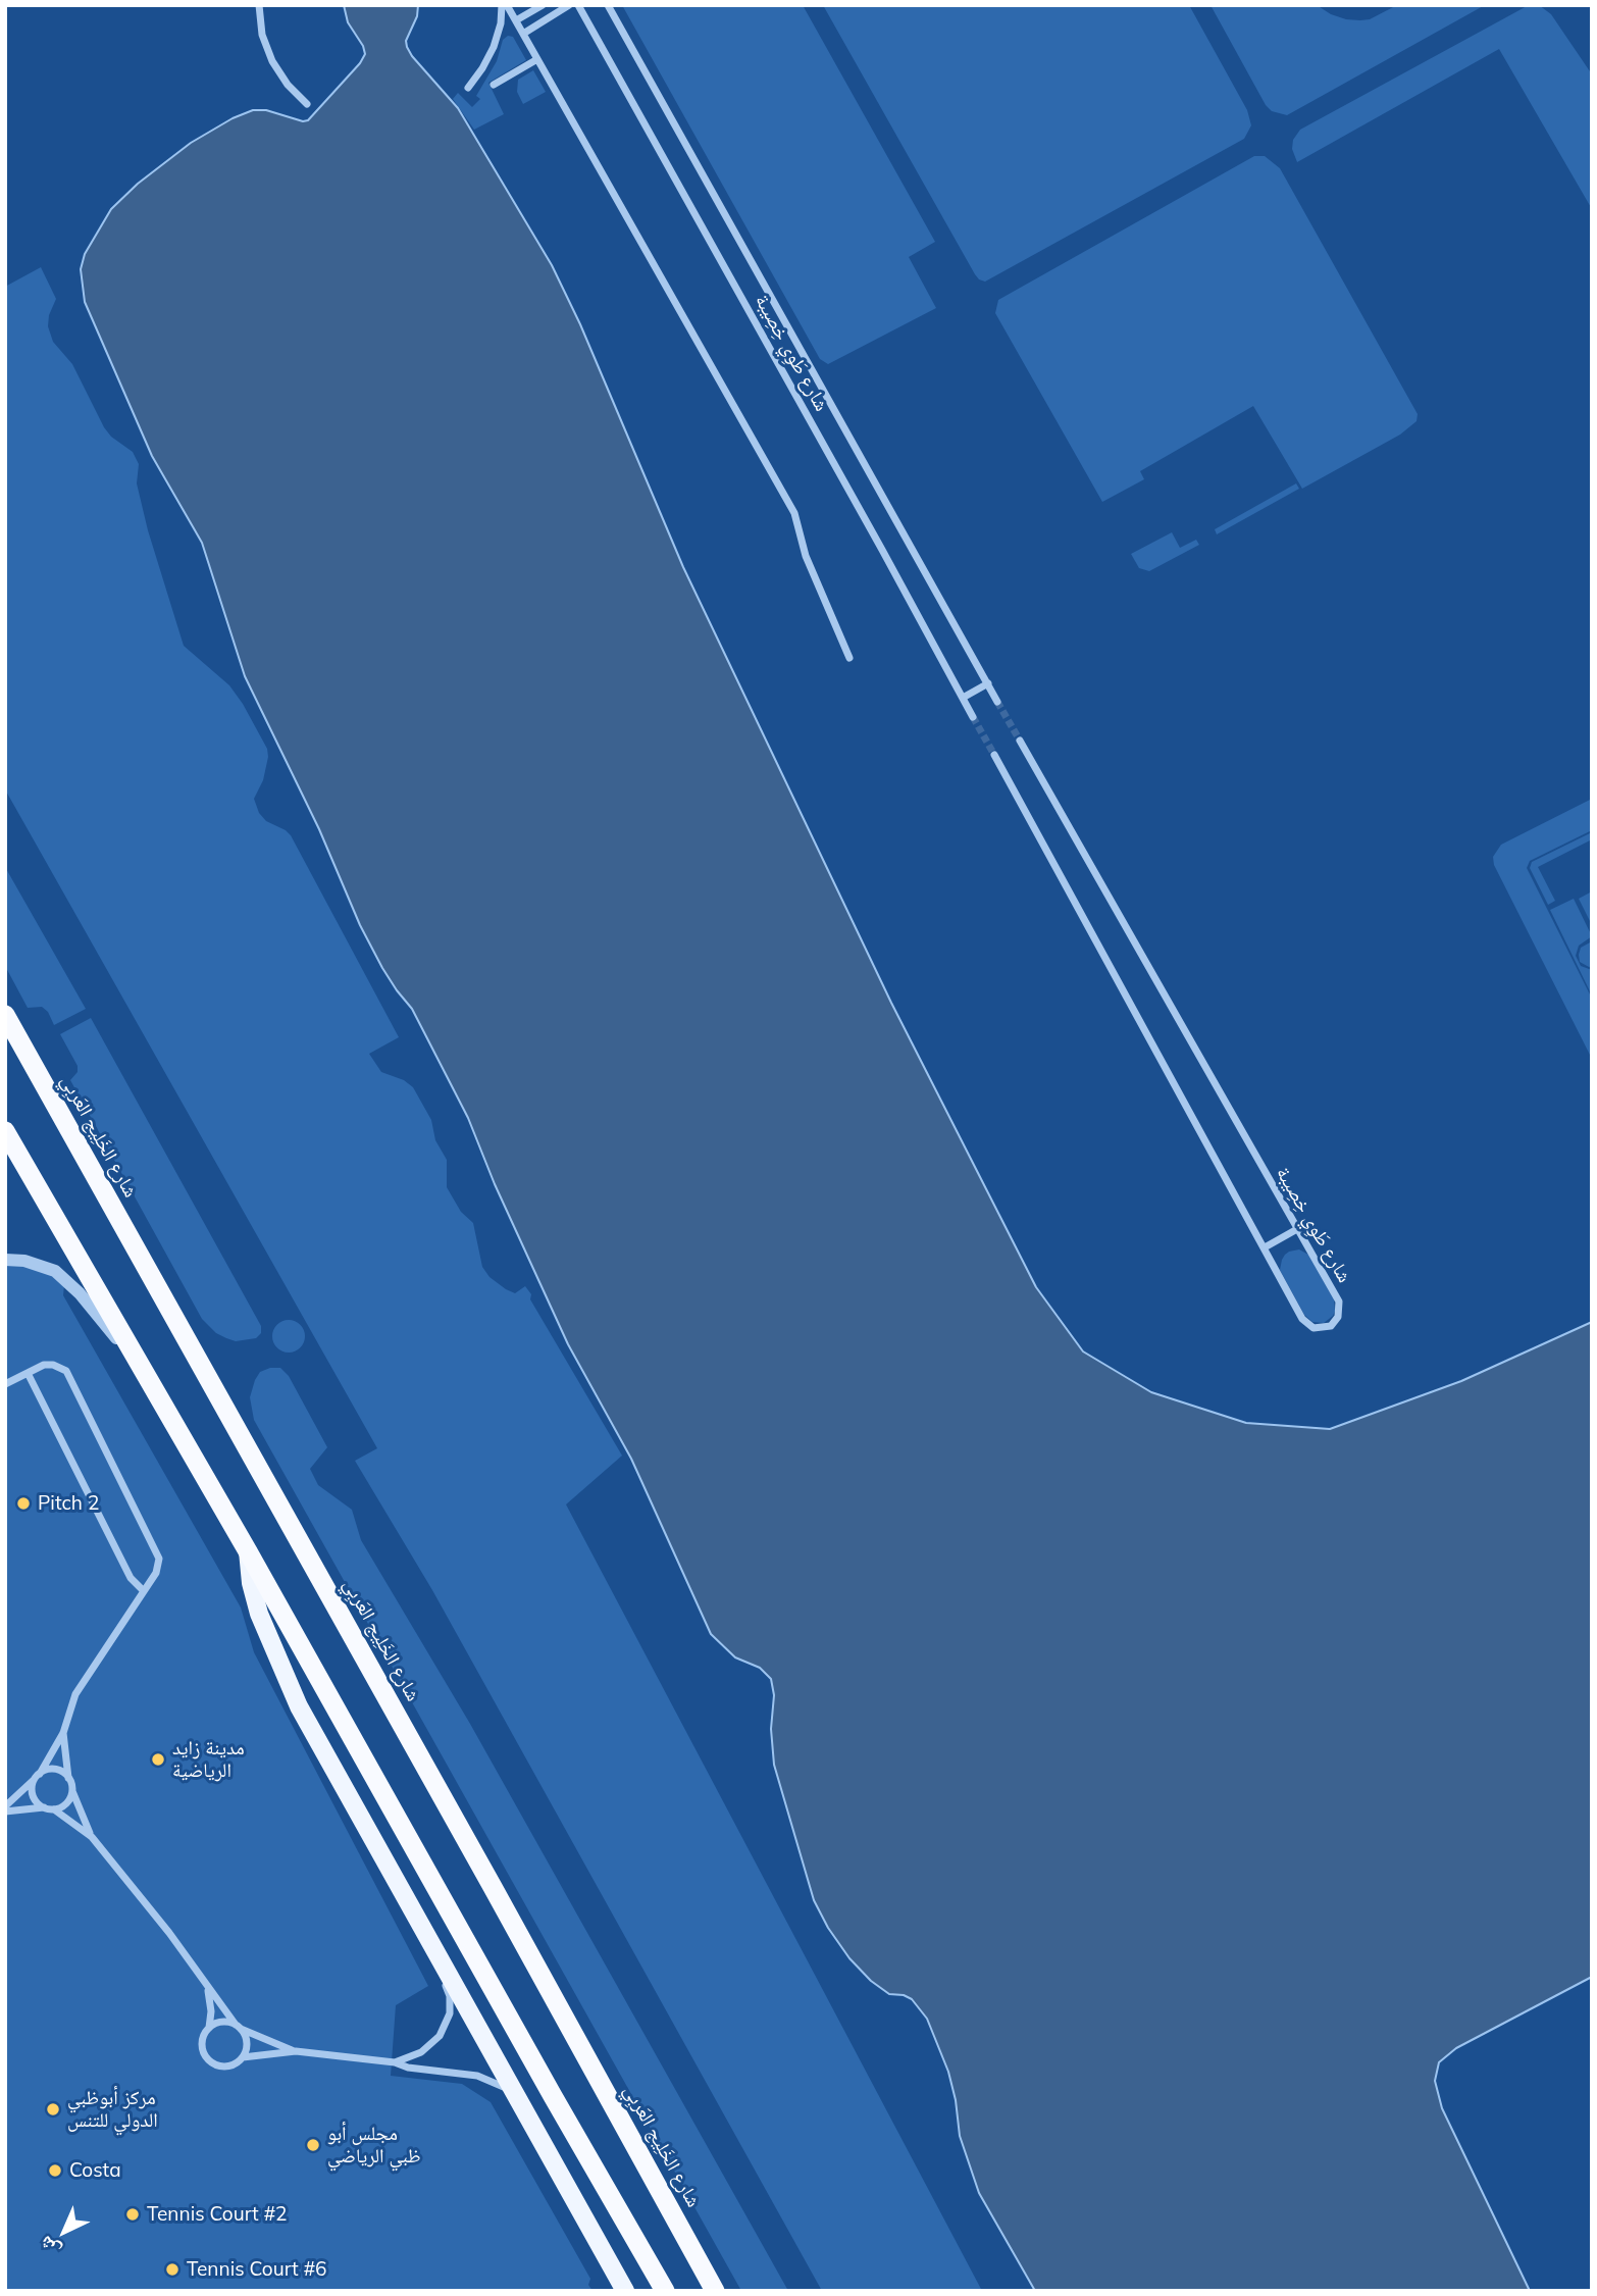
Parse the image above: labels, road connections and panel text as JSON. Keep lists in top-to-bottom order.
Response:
{
  "streets": {
    "highway": ["شارع الخَلِيج العَربِي"],
    "street": ["شارع طَوِي خِصِيبة"]
  },
  "places": [
    "Pitch 2",
    "مدينة زايد الرياضية",
    "مركز أبوظبي الدولي للتنس",
    "مجلس أبو ظبي الرياضي",
    "Costa",
    "Tennis Court #2",
    "Tennis Court #6"
  ],
  "north": "bottom left"
}
